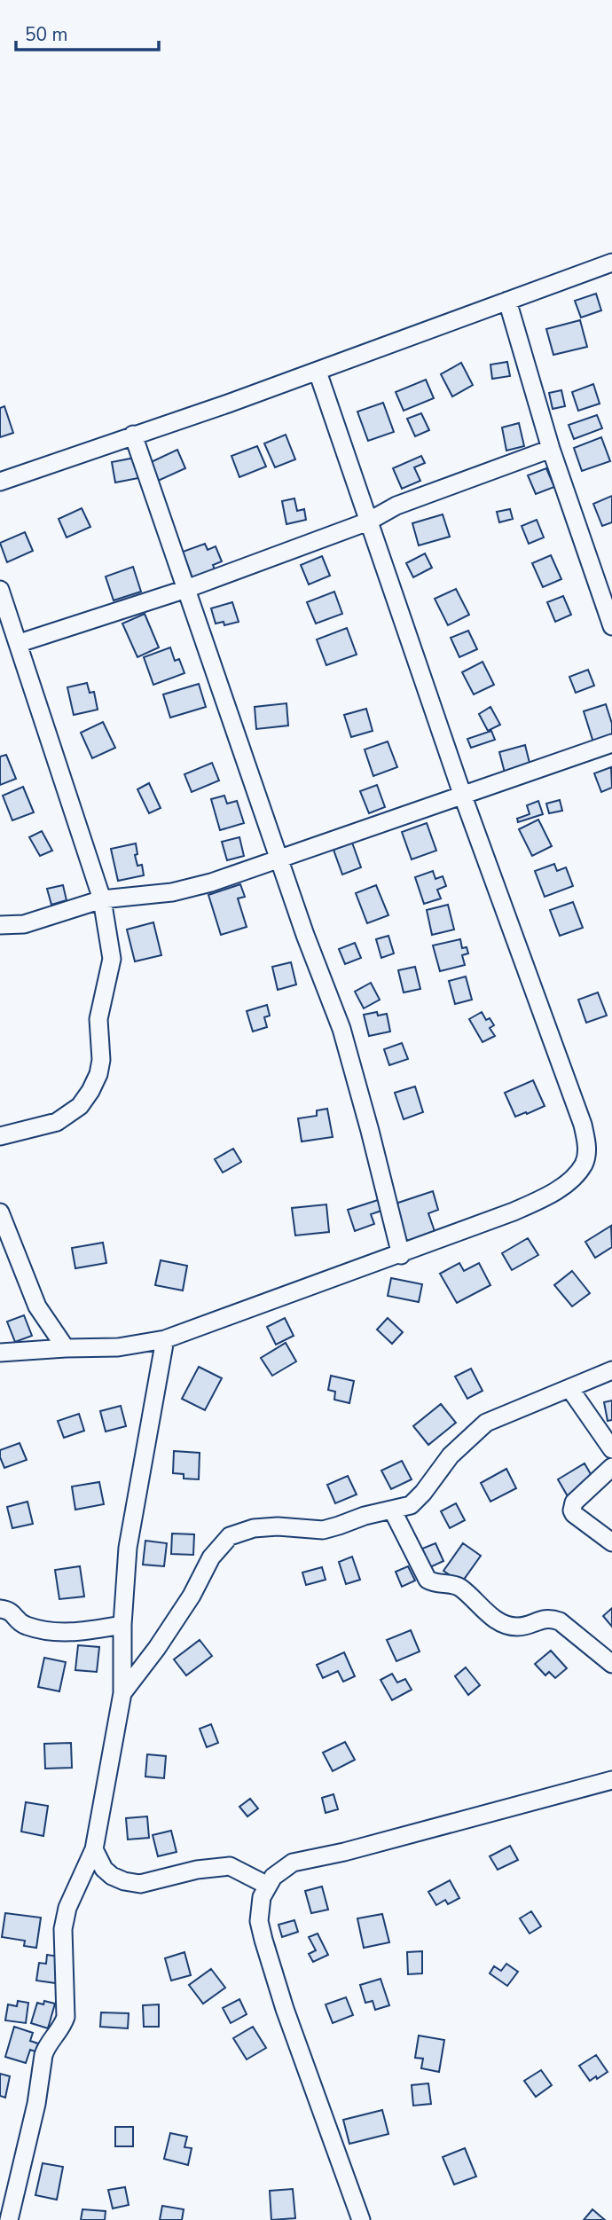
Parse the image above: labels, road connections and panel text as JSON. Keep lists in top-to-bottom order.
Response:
{
  "scale_bar": "50 m"
}
